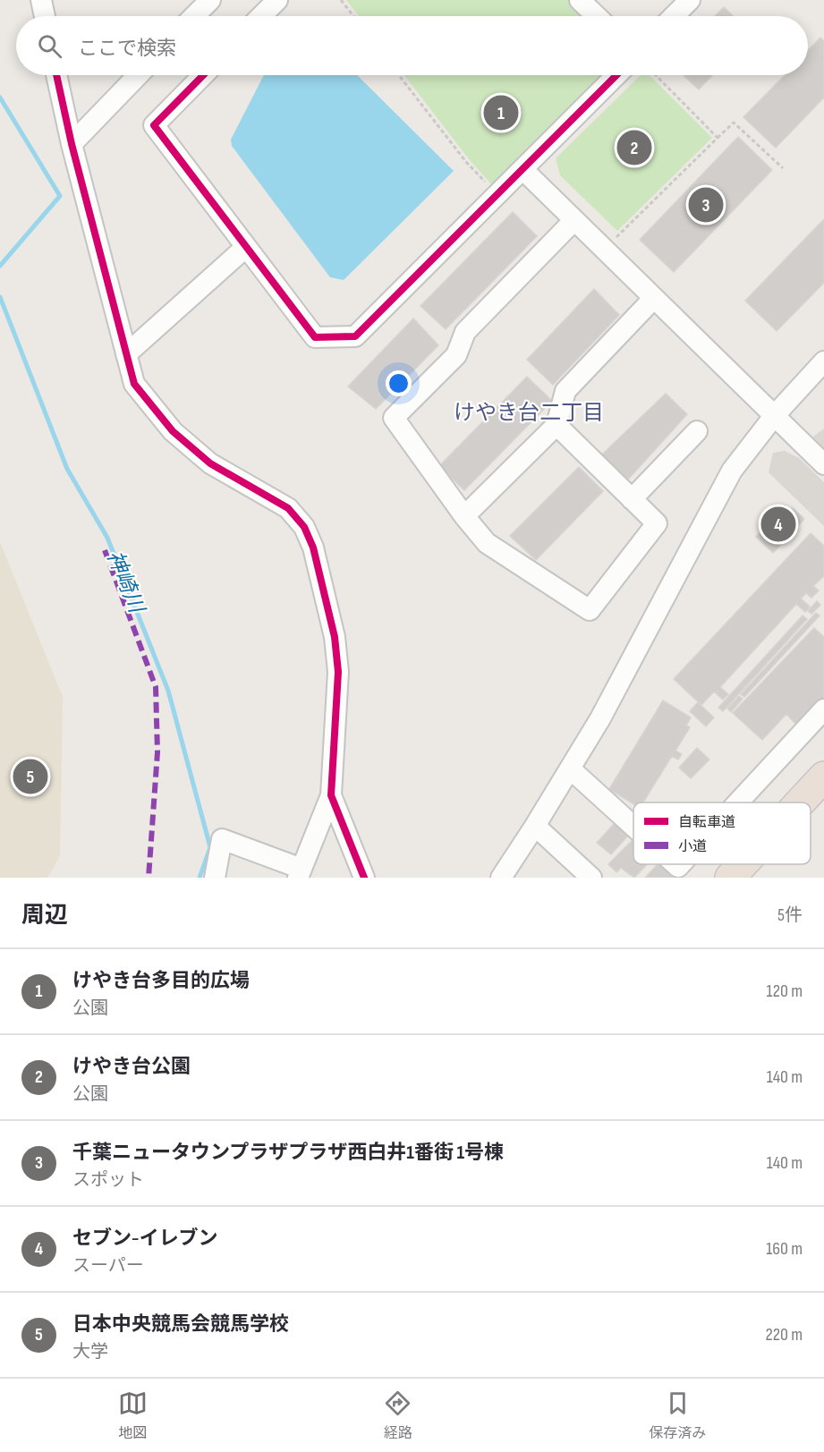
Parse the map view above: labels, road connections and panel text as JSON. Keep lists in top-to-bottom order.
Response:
{
  "districts": ["けやき台二丁目"],
  "water": ["神崎川"],
  "legend": ["自転車道", "小道"],
  "page": {
    "search": "ここで検索",
    "pins": [
      "1",
      "2",
      "3",
      "4",
      "5"
    ],
    "heading": ["周辺", "5件"],
    "list": [
      {
        "mark": "1",
        "name": "けやき台多目的広場",
        "note": "公園",
        "value": "120 m"
      },
      {
        "mark": "2",
        "name": "けやき台公園",
        "note": "公園",
        "value": "140 m"
      },
      {
        "mark": "3",
        "name": "千葉ニュータウンプラザプラザ西白井1番街 1号棟",
        "note": "スポット",
        "value": "140 m"
      },
      {
        "mark": "4",
        "name": "セブン-イレブン",
        "note": "スーパー",
        "value": "160 m"
      },
      {
        "mark": "5",
        "name": "日本中央競馬会競馬学校",
        "note": "大学",
        "value": "220 m"
      }
    ],
    "nav": ["地図", "経路", "保存済み"]
  }
}
